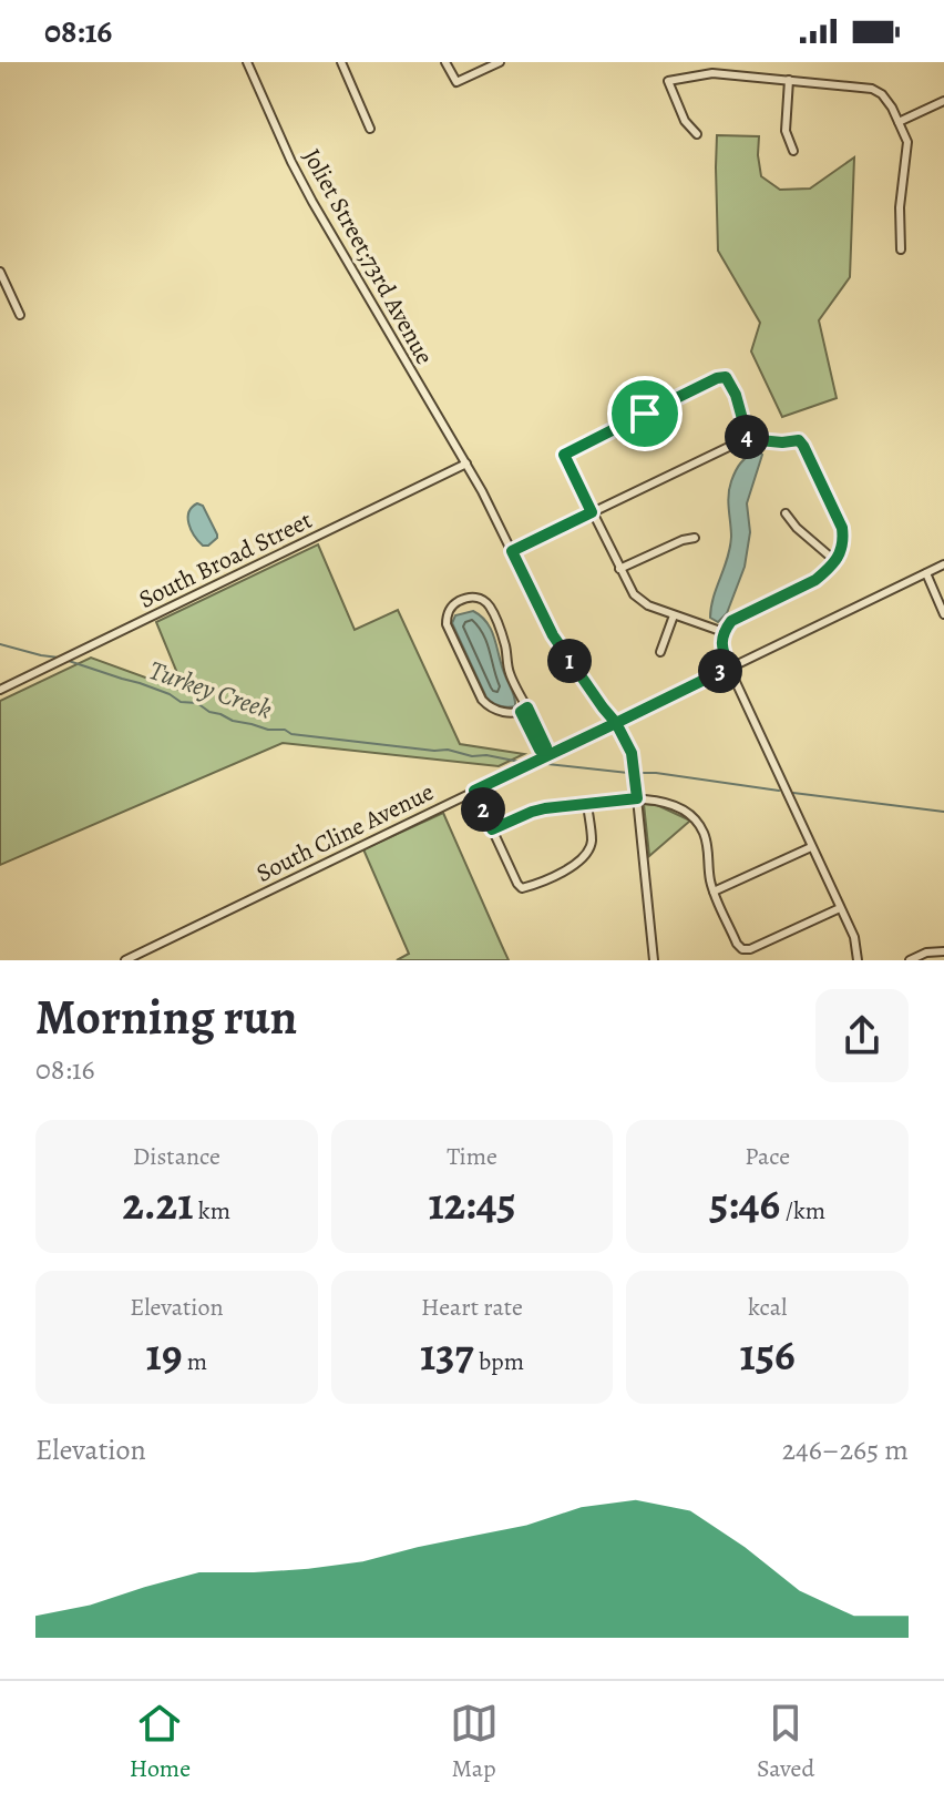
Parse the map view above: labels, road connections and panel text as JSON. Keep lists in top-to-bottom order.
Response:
{
  "streets": {
    "street": ["Joliet Street;73rd Avenue", "South Broad Street", "South Cline Avenue"]
  },
  "crossings": [
    ["Joliet Street;73rd Avenue", "South Broad Street"],
    ["Joliet Street;73rd Avenue", "South Cline Avenue"]
  ],
  "water": ["Turkey Creek"],
  "page": {
    "status": "08:16",
    "pins": [
      "4",
      "1",
      "3",
      "2"
    ],
    "heading": ["Morning run", "08:16"],
    "stats": [
      ["Distance", "2.21 km"],
      ["Time", "12:45"],
      ["Pace", "5:46 /km"],
      ["Elevation", "19 m"],
      ["Heart rate", "137 bpm"],
      ["kcal", "156"]
    ],
    "chart": ["Elevation", "246–265 m"],
    "tabs": ["Home", "Map", "Saved"]
  }
}
